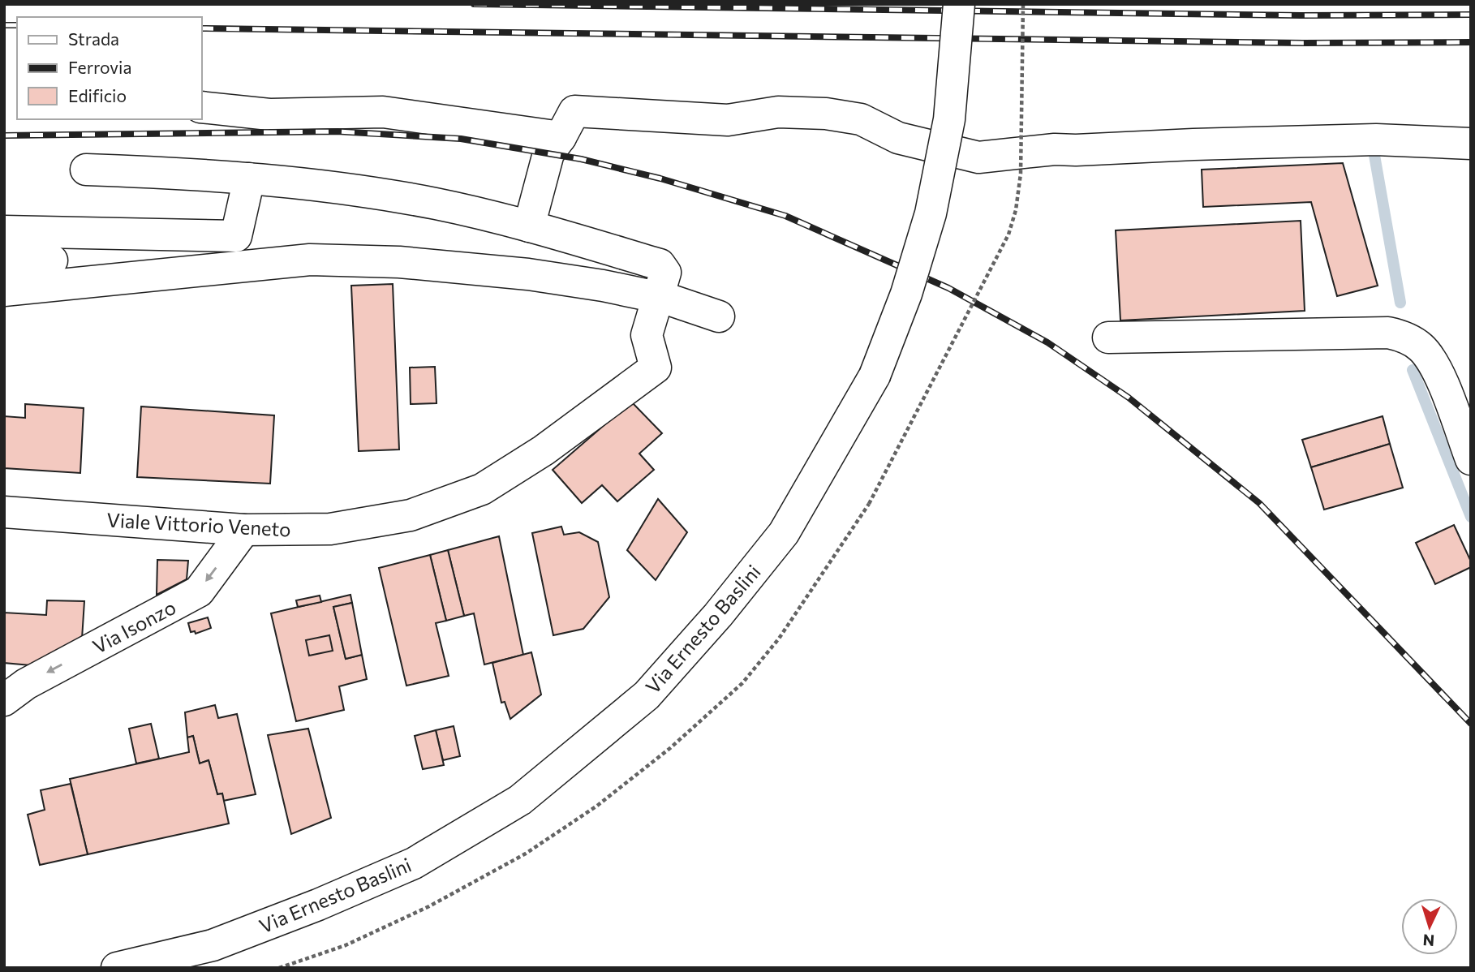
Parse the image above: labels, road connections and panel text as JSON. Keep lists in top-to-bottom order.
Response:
{
  "streets": {
    "street": ["Viale Vittorio Veneto", "Via Isonzo", "Via Ernesto Baslini"]
  },
  "crossings": [
    ["Viale Vittorio Veneto", "Via Isonzo"]
  ],
  "one_way": ["Via Isonzo"],
  "legend": ["Strada", "Ferrovia", "Edificio"],
  "north": "bottom"
}
